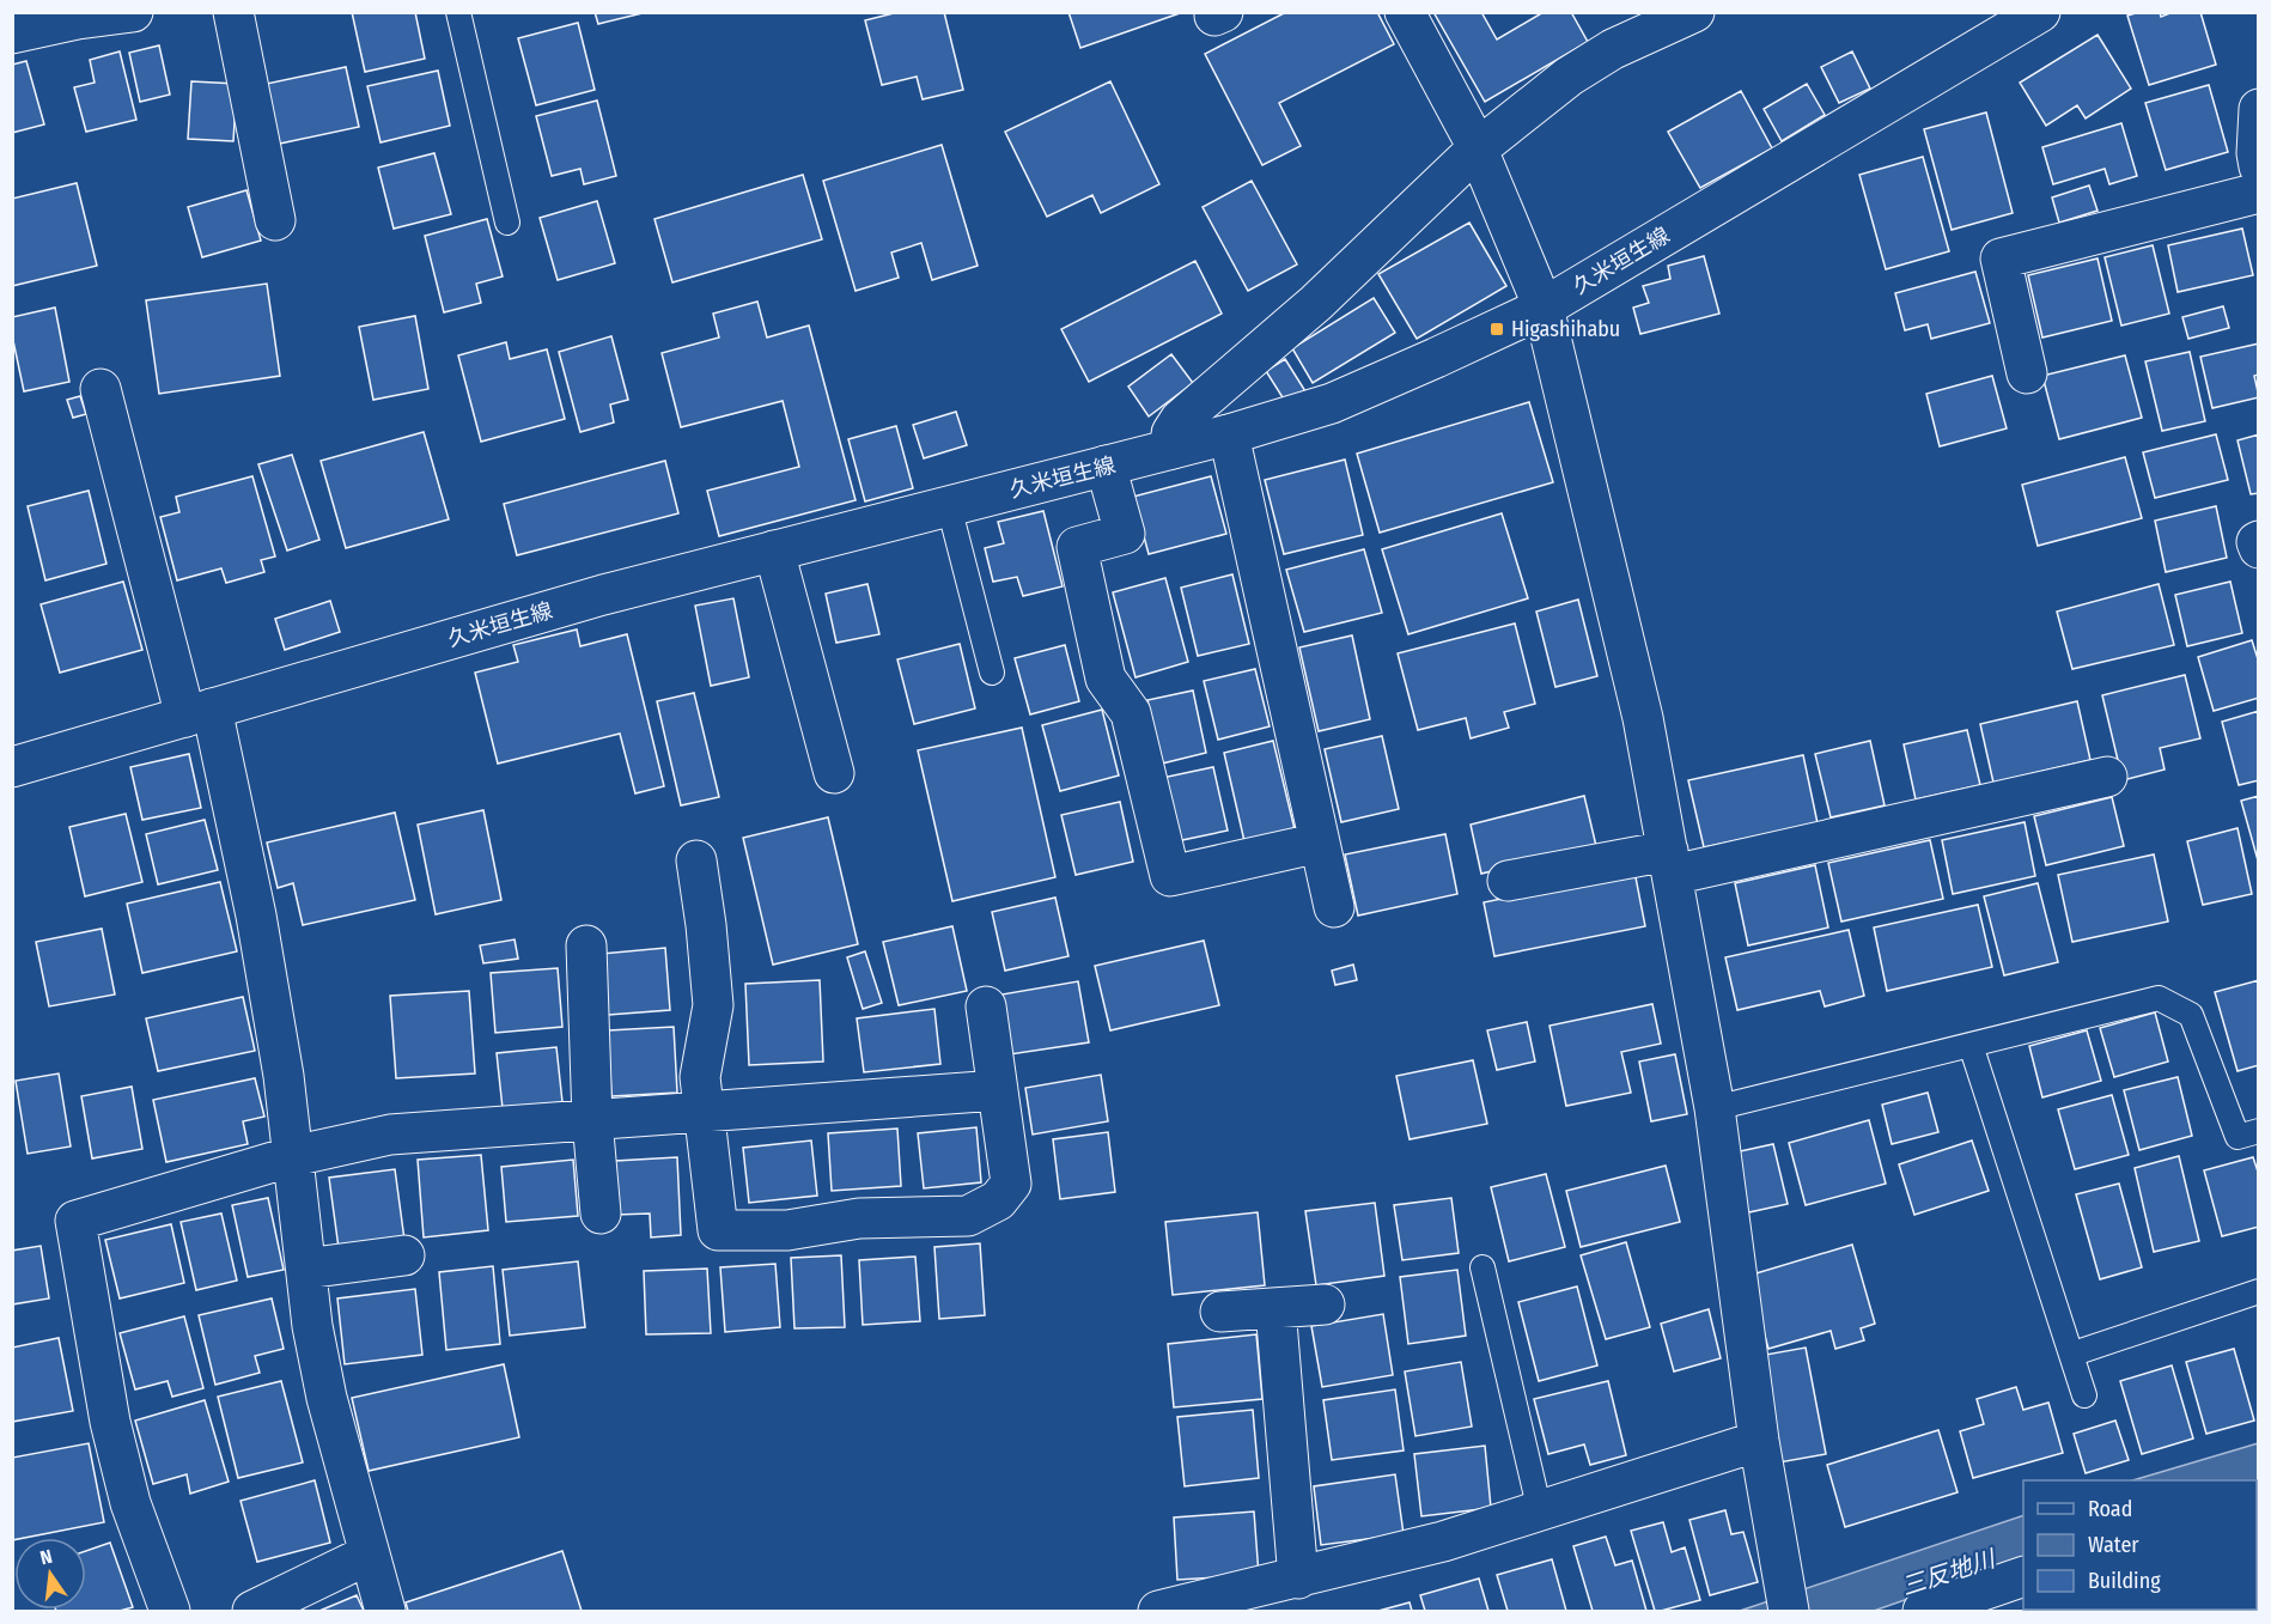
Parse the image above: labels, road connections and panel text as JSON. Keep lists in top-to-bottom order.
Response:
{
  "streets": {
    "street": ["久米垣生線"]
  },
  "water": ["三反地川"],
  "places": {
    "transit": ["Higashihabu"]
  },
  "legend": ["Road", "Water", "Building"],
  "north": "top"
}
